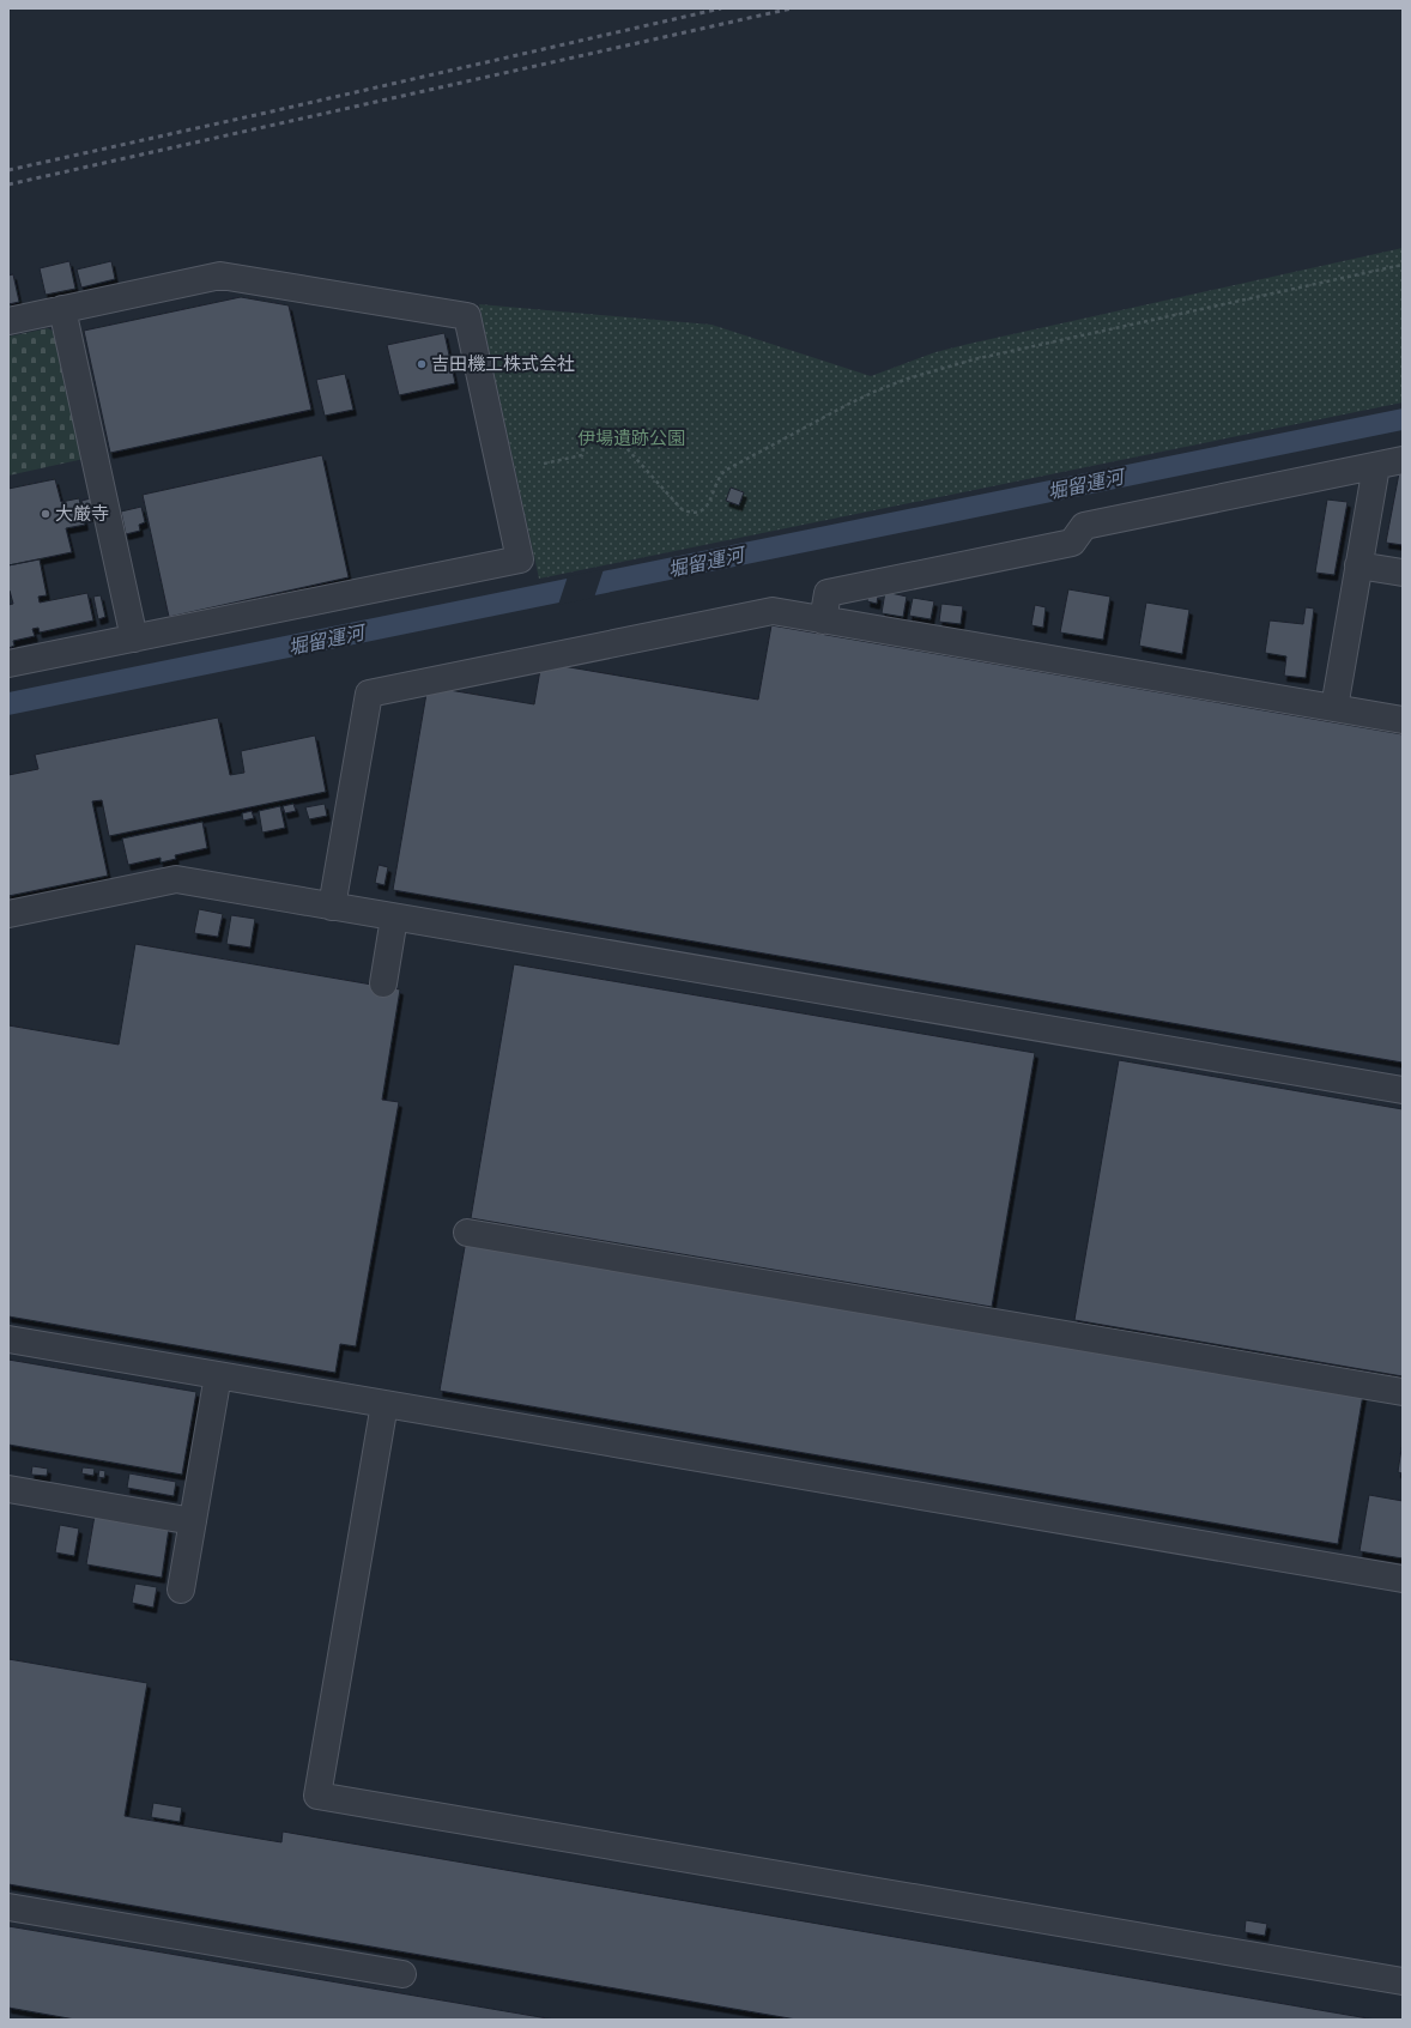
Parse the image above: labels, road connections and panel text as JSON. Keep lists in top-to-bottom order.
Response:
{
  "water": ["堀留運河"],
  "parks": ["伊場遺跡公園"],
  "places": ["吉田機工株式会社", "大厳寺"]
}
